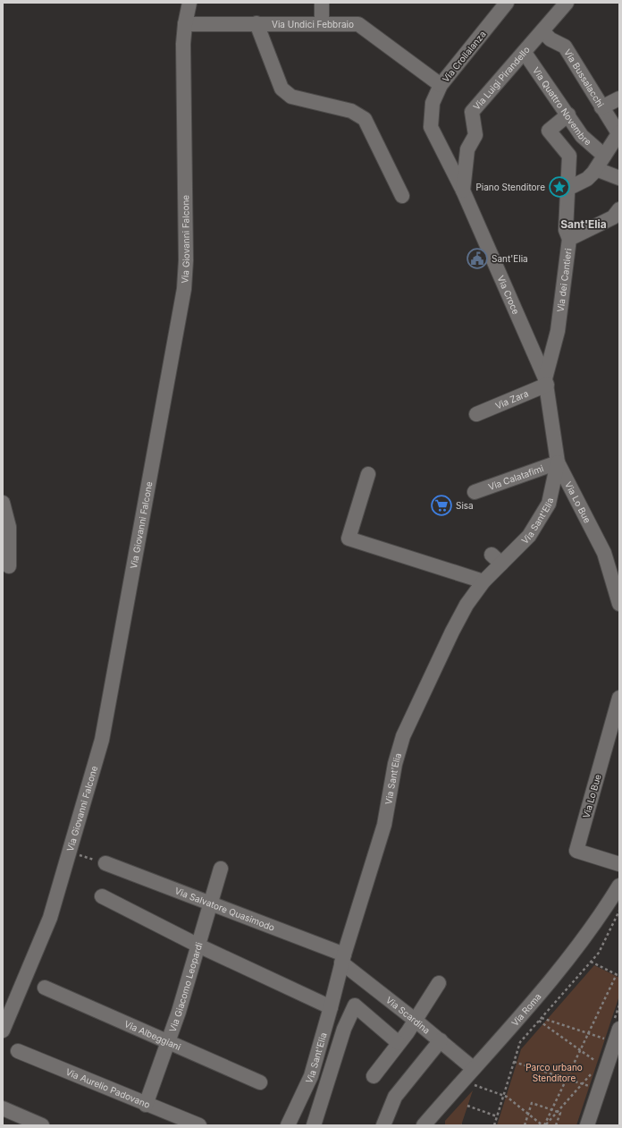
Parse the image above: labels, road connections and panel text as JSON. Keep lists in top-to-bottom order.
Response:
{
  "streets": {
    "street": [
      "Via Undici Febbraio",
      "Via Crollalanza",
      "Via Luigi Pirandello",
      "Via Bussalacchi",
      "Via Quattro Novembre",
      "Via Giovanni Falcone",
      "Via dei Cantieri",
      "Via Croce",
      "Via Zara",
      "Via Calatafimi",
      "Via Lo Bue",
      "Via Sant'Elia",
      "Via Salvatore Quasimodo",
      "Via Giacomo Leopardi",
      "Via Roma",
      "Via Scardina",
      "Via Albeggiani",
      "Via Aurelio Padovano"
    ]
  },
  "crossings": [
    ["Via Undici Febbraio", "Via Crollalanza"],
    ["Via Undici Febbraio", "Via Giovanni Falcone"],
    ["Via Crollalanza", "Via Croce"],
    ["Via Luigi Pirandello", "Via Bussalacchi"],
    ["Via Luigi Pirandello", "Via Quattro Novembre"],
    ["Via Luigi Pirandello", "Via Croce"],
    ["Via dei Cantieri", "Via Croce"],
    ["Via dei Cantieri", "Via Zara"],
    ["Via Croce", "Via Zara"],
    ["Via Croce", "Via Calatafimi"],
    ["Via Croce", "Via Lo Bue"],
    ["Via Croce", "Via Sant'Elia"],
    ["Via Calatafimi", "Via Lo Bue"],
    ["Via Calatafimi", "Via Sant'Elia"],
    ["Via Lo Bue", "Via Sant'Elia"],
    ["Via Sant'Elia", "Via Salvatore Quasimodo"],
    ["Via Sant'Elia", "Via Scardina"],
    ["Via Salvatore Quasimodo", "Via Giacomo Leopardi"],
    ["Via Salvatore Quasimodo", "Via Scardina"],
    ["Via Giacomo Leopardi", "Via Albeggiani"],
    ["Via Giacomo Leopardi", "Via Aurelio Padovano"],
    ["Via Roma", "Via Scardina"]
  ],
  "districts": ["Sant'Elia"],
  "parks": ["Parco urbano Stenditore"],
  "places": {
    "place": ["Piano Stenditore"],
    "public building": ["Sant'Elia"],
    "supermarket": ["Sisa"]
  }
}
